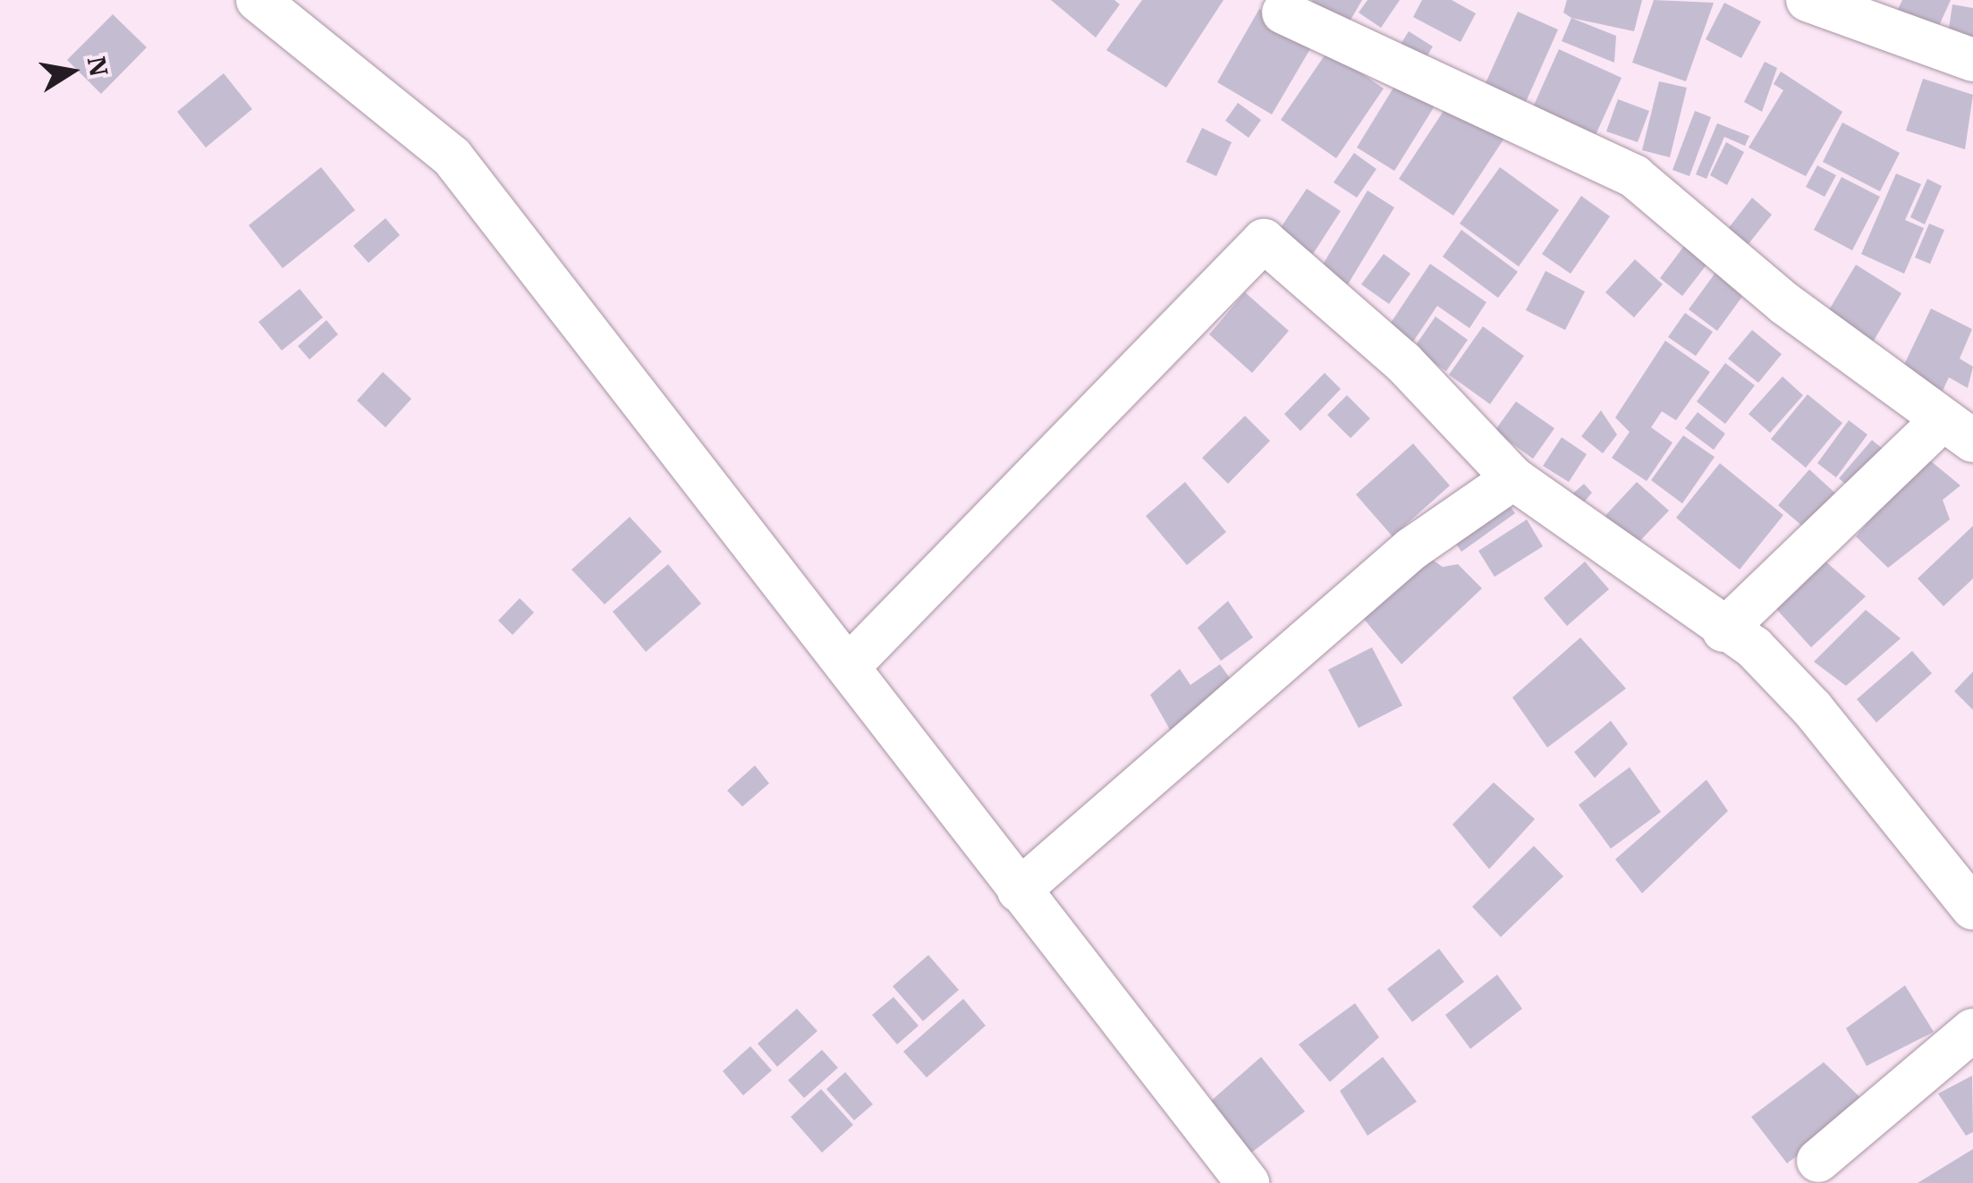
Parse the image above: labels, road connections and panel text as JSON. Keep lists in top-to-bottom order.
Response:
{
  "north": "right"
}
